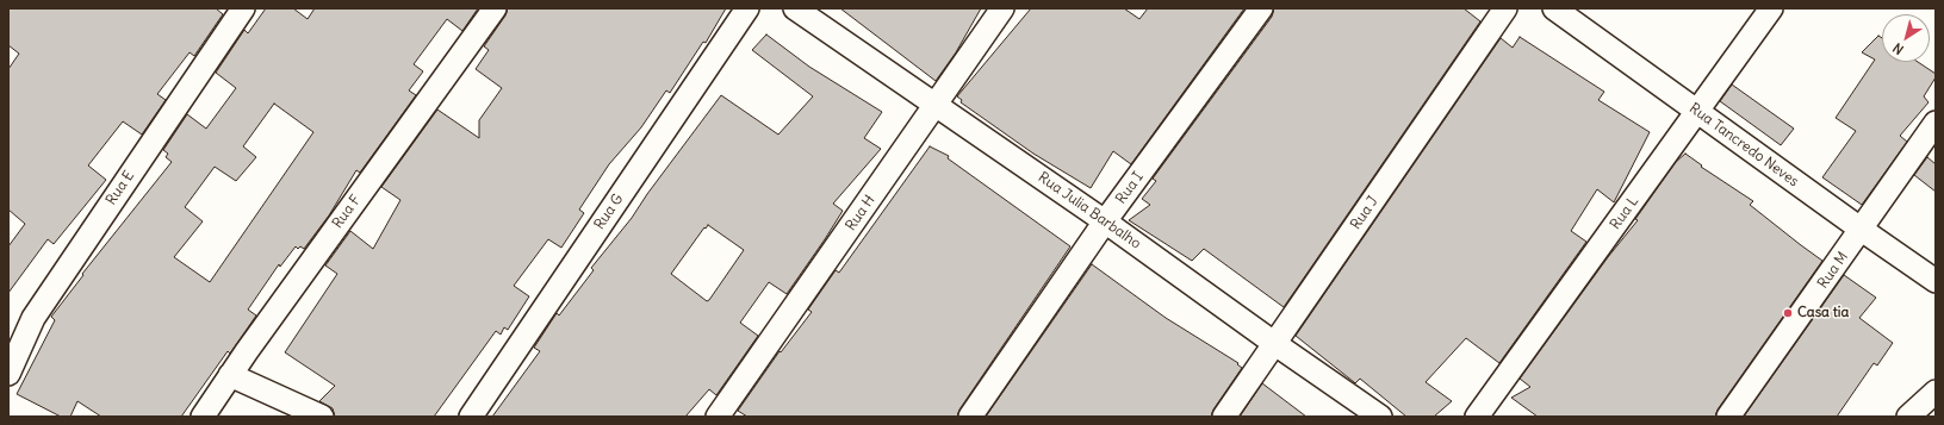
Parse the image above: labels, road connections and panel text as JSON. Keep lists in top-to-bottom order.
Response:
{
  "streets": {
    "street": [
      "Rua Tancredo Neves",
      "Rua E",
      "Rua I",
      "Rua Julia Barbalho",
      "Rua F",
      "Rua G",
      "Rua H",
      "Rua J",
      "Rua L",
      "Rua M"
    ]
  },
  "crossings": [
    ["Rua Tancredo Neves", "Rua L"],
    ["Rua Tancredo Neves", "Rua M"],
    ["Rua I", "Rua Julia Barbalho"],
    ["Rua Julia Barbalho", "Rua H"],
    ["Rua Julia Barbalho", "Rua J"]
  ],
  "places": ["Casa tia"],
  "north": "bottom left"
}
